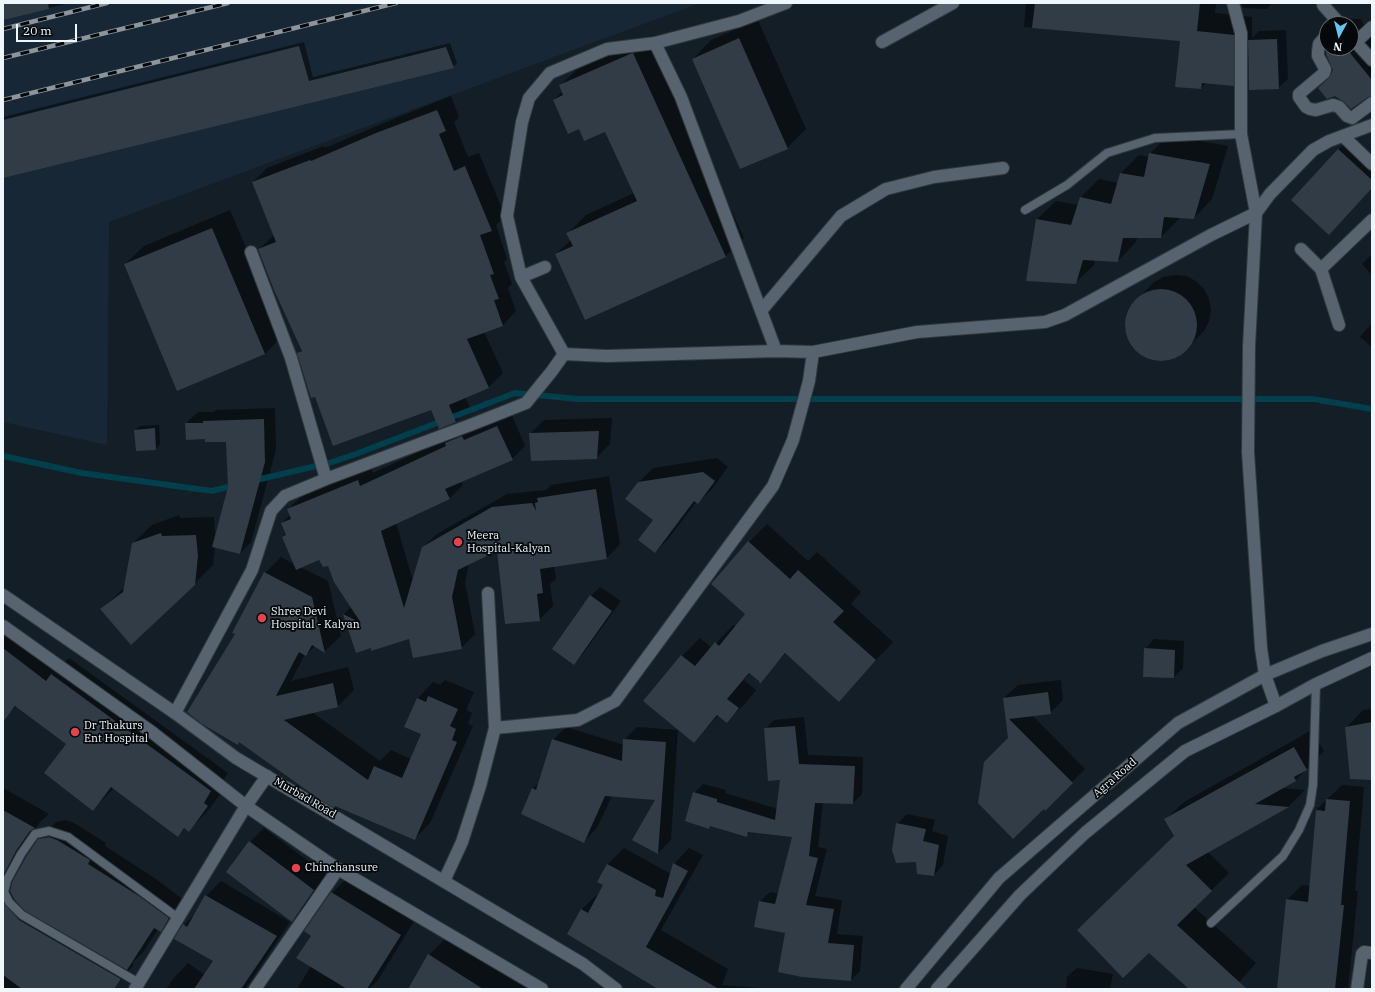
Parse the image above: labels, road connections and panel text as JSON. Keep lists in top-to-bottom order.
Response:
{
  "streets": {
    "street": ["Agra Road", "Murbad Road"]
  },
  "places": [
    "Meera Hospital-Kalyan",
    "Shree Devi Hospital - Kalyan",
    "Dr Thakurs Ent Hospital",
    "Chinchansure"
  ],
  "scale_bar": "20 m",
  "north": "bottom"
}
